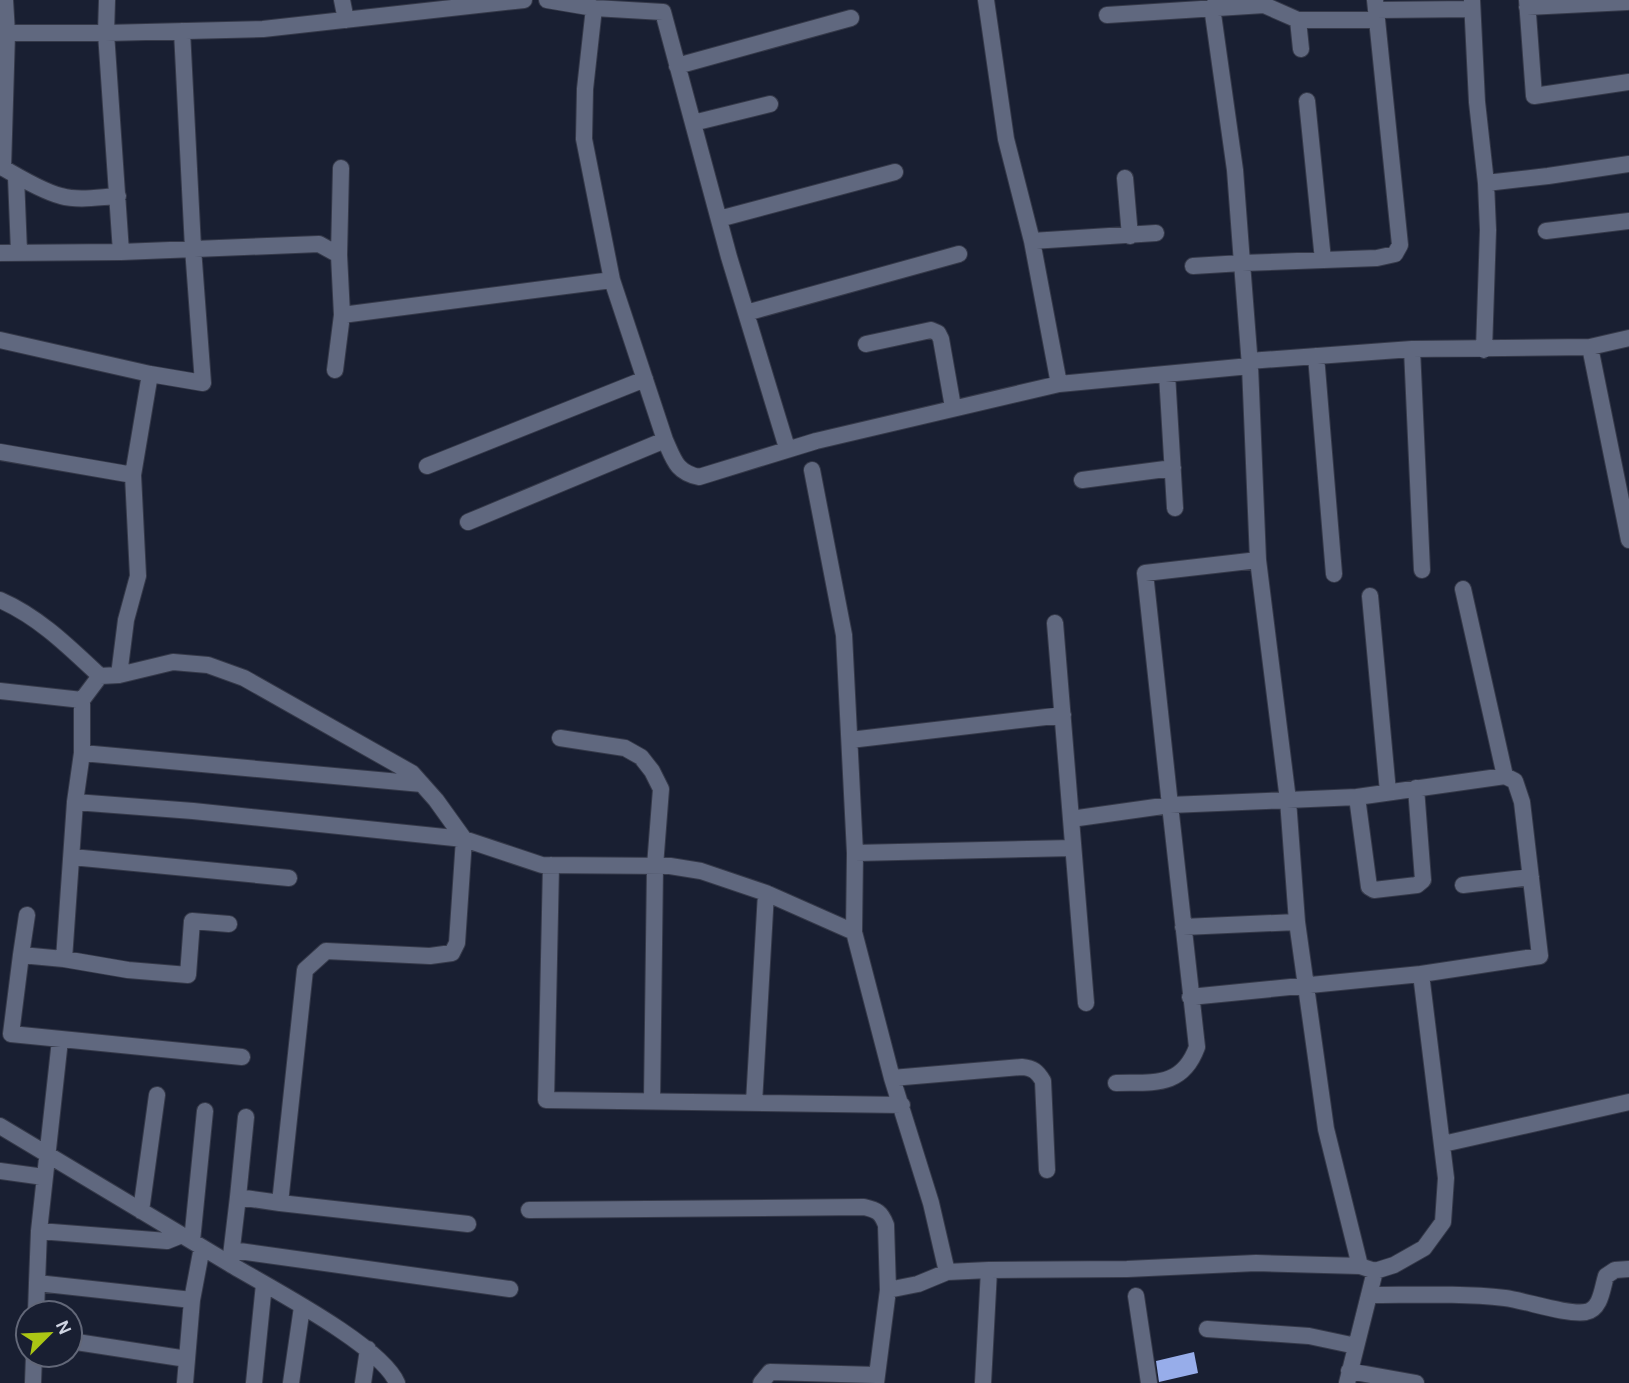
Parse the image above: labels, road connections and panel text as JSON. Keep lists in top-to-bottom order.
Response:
{
  "north": "top right"
}
